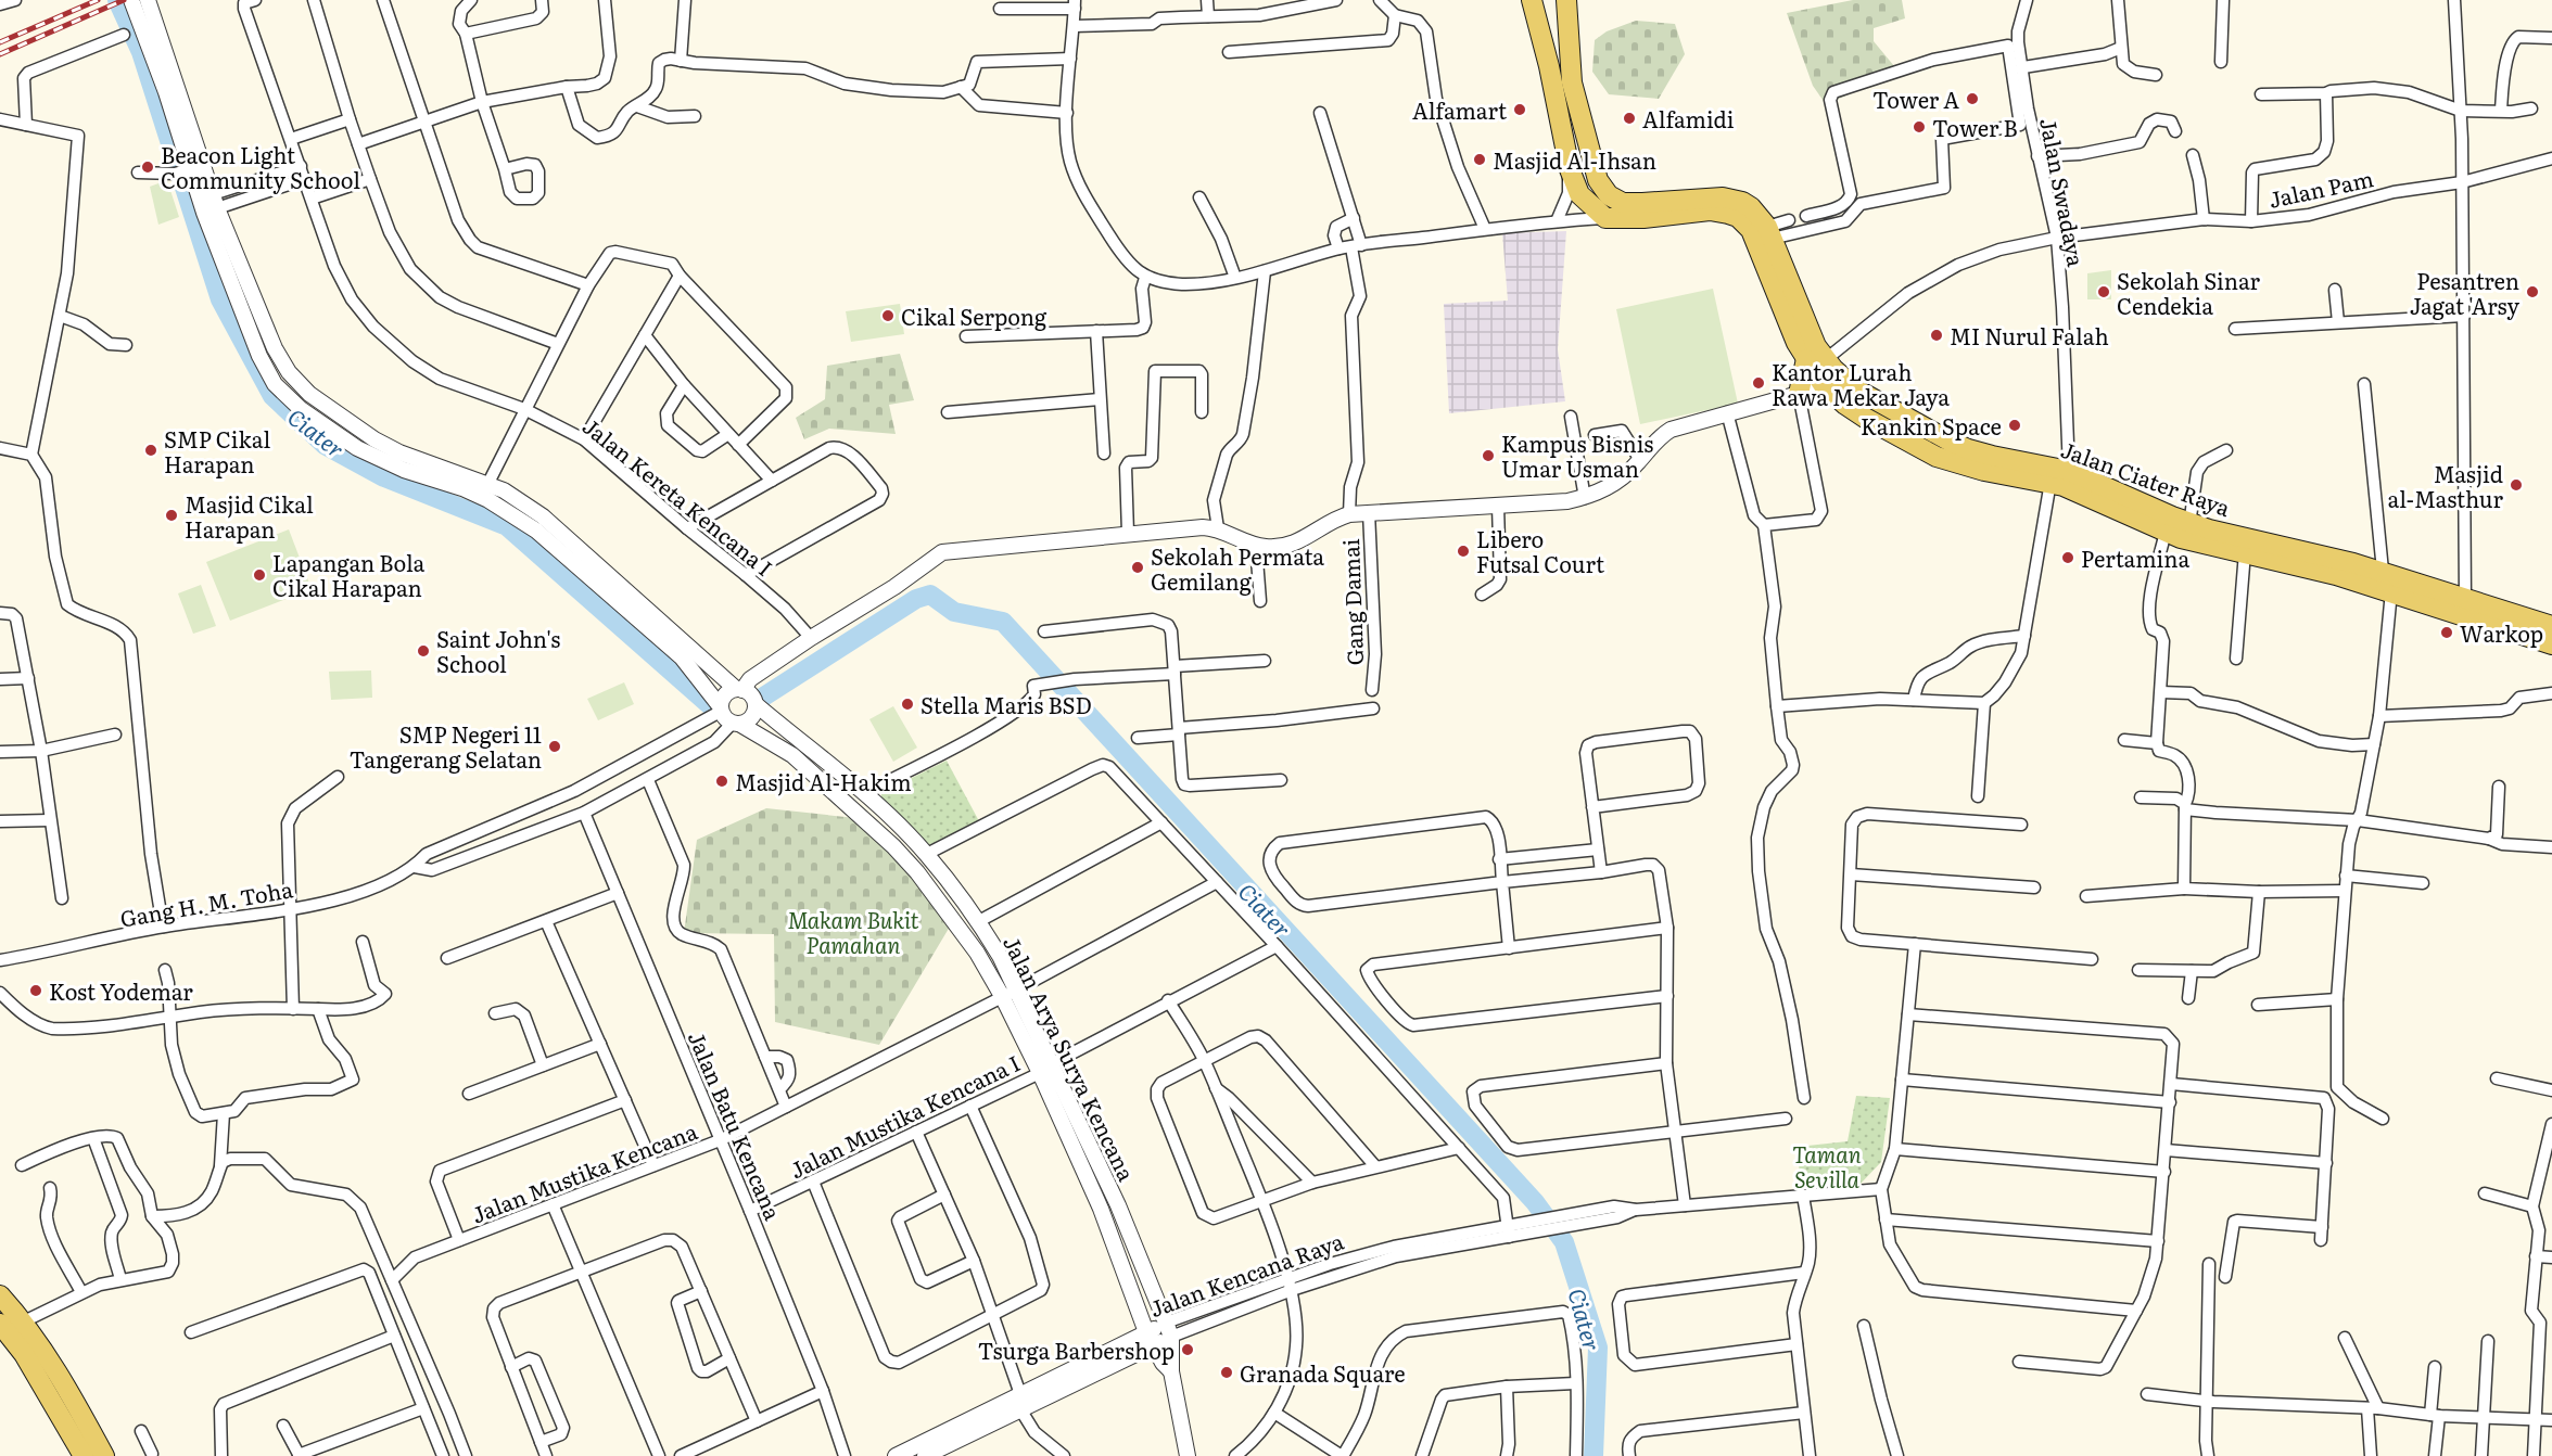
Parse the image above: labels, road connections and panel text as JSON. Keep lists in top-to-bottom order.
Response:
{
  "streets": {
    "main road": ["Jalan Ciater Raya"],
    "street": [
      "Jalan Pam",
      "Jalan Swadaya",
      "Jalan Kereta Kencana I",
      "Gang Damai",
      "Gang H. M. Toha",
      "Jalan Arya Surya Kencana",
      "Jalan Mustika Kencana I",
      "Jalan Batu Kencana",
      "Jalan Mustika Kencana",
      "Jalan Kencana Raya"
    ]
  },
  "crossings": [
    ["Jalan Pam", "Jalan Swadaya"],
    ["Jalan Pam", "Jalan Ciater Raya"],
    ["Jalan Swadaya", "Jalan Ciater Raya"],
    ["Jalan Arya Surya Kencana", "Jalan Mustika Kencana I"],
    ["Jalan Arya Surya Kencana", "Jalan Mustika Kencana"],
    ["Jalan Arya Surya Kencana", "Jalan Kencana Raya"],
    ["Jalan Mustika Kencana I", "Jalan Batu Kencana"],
    ["Jalan Batu Kencana", "Jalan Mustika Kencana"]
  ],
  "water": ["Ciater"],
  "parks": ["Makam Bukit Pamahan", "Taman Sevilla"],
  "places": [
    "Tower A",
    "Alfamart",
    "Alfamidi",
    "Tower B",
    "Masjid Al-Ihsan",
    "Beacon Light Community School",
    "Sekolah Sinar Cendekia",
    "Pesantren Jagat 'Arsy",
    "Cikal Serpong",
    "MI Nurul Falah",
    "Kantor Lurah Rawa Mekar Jaya",
    "Kankin Space",
    "SMP Cikal Harapan",
    "Kampus Bisnis Umar Usman",
    "Masjid al-Masthur",
    "Masjid Cikal Harapan",
    "Libero Futsal Court",
    "Pertamina",
    "Sekolah Permata Gemilang",
    "Lapangan Bola Cikal Harapan",
    "Warkop",
    "Saint John's School",
    "Stella Maris BSD",
    "SMP Negeri 11 Tangerang Selatan",
    "Masjid Al-Hakim",
    "Kost Yodemar",
    "Tsurga Barbershop",
    "Granada Square"
  ]
}
